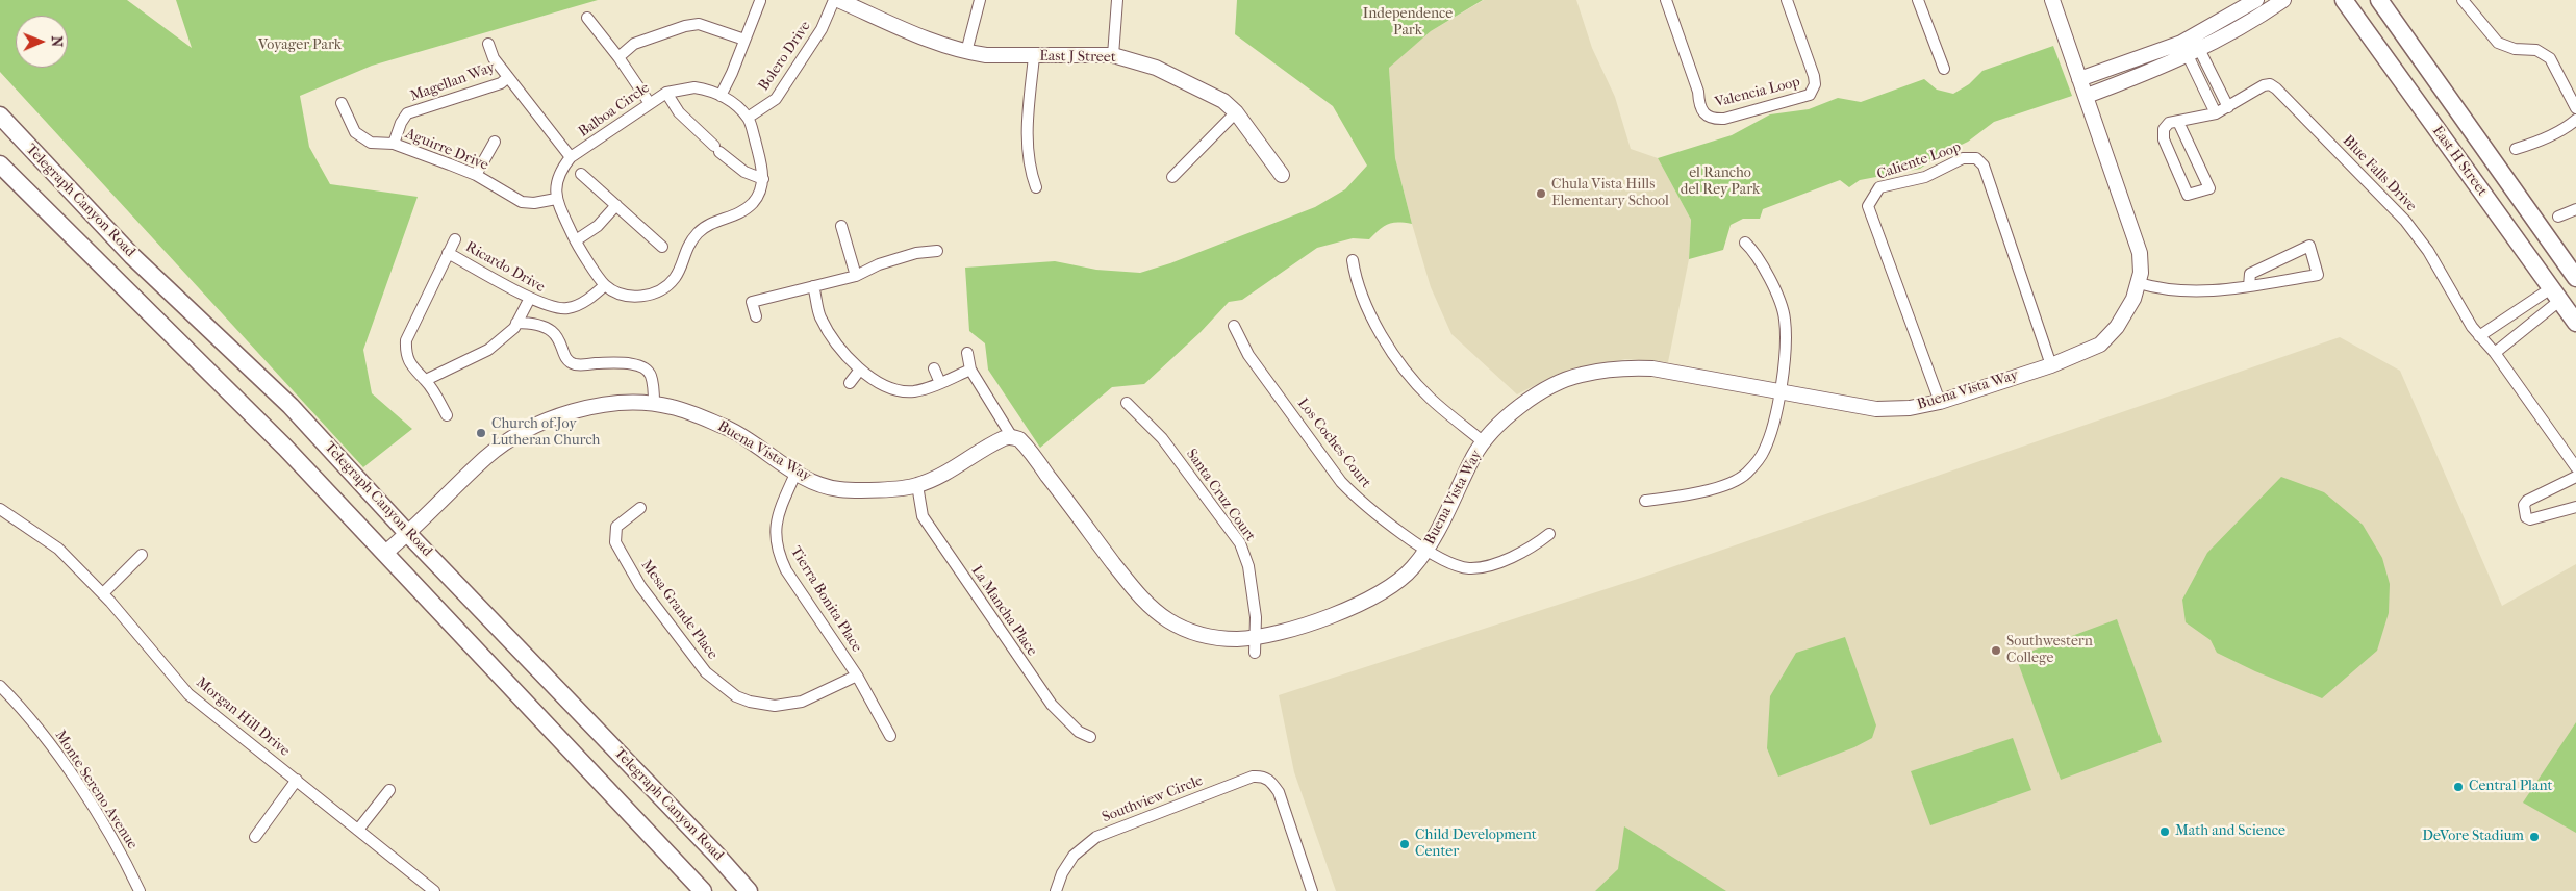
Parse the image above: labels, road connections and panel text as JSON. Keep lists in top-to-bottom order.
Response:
{
  "streets": {
    "main road": ["East H Street", "Telegraph Canyon Road"],
    "street": [
      "Bolero Drive",
      "East J Street",
      "Magellan Way",
      "Valencia Loop",
      "Balboa Circle",
      "Aguirre Drive",
      "Caliente Loop",
      "Blue Falls Drive",
      "Ricardo Drive",
      "Buena Vista Way",
      "Los Coches Court",
      "Santa Cruz Court",
      "Tierra Bonita Place",
      "Mesa Grande Place",
      "La Mancha Place",
      "Morgan Hill Drive",
      "Monte Sereno Avenue",
      "Southview Circle"
    ]
  },
  "crossings": [
    ["Bolero Drive", "East J Street"],
    ["Bolero Drive", "Balboa Circle"],
    ["Magellan Way", "Aguirre Drive"],
    ["Balboa Circle", "Aguirre Drive"],
    ["Caliente Loop", "Buena Vista Way"],
    ["Telegraph Canyon Road", "Buena Vista Way"],
    ["Buena Vista Way", "Los Coches Court"],
    ["Buena Vista Way", "Santa Cruz Court"],
    ["Buena Vista Way", "Tierra Bonita Place"],
    ["Buena Vista Way", "La Mancha Place"],
    ["Tierra Bonita Place", "Mesa Grande Place"]
  ],
  "parks": ["Independence Park", "Voyager Park", "el Rancho del Rey Park"],
  "places": [
    "Chula Vista Hills Elementary School",
    "Church of Joy Lutheran Church",
    "Southwestern College",
    "Central Plant",
    "Math and Science",
    "DeVore Stadium",
    "Child Development Center"
  ],
  "north": "right"
}
